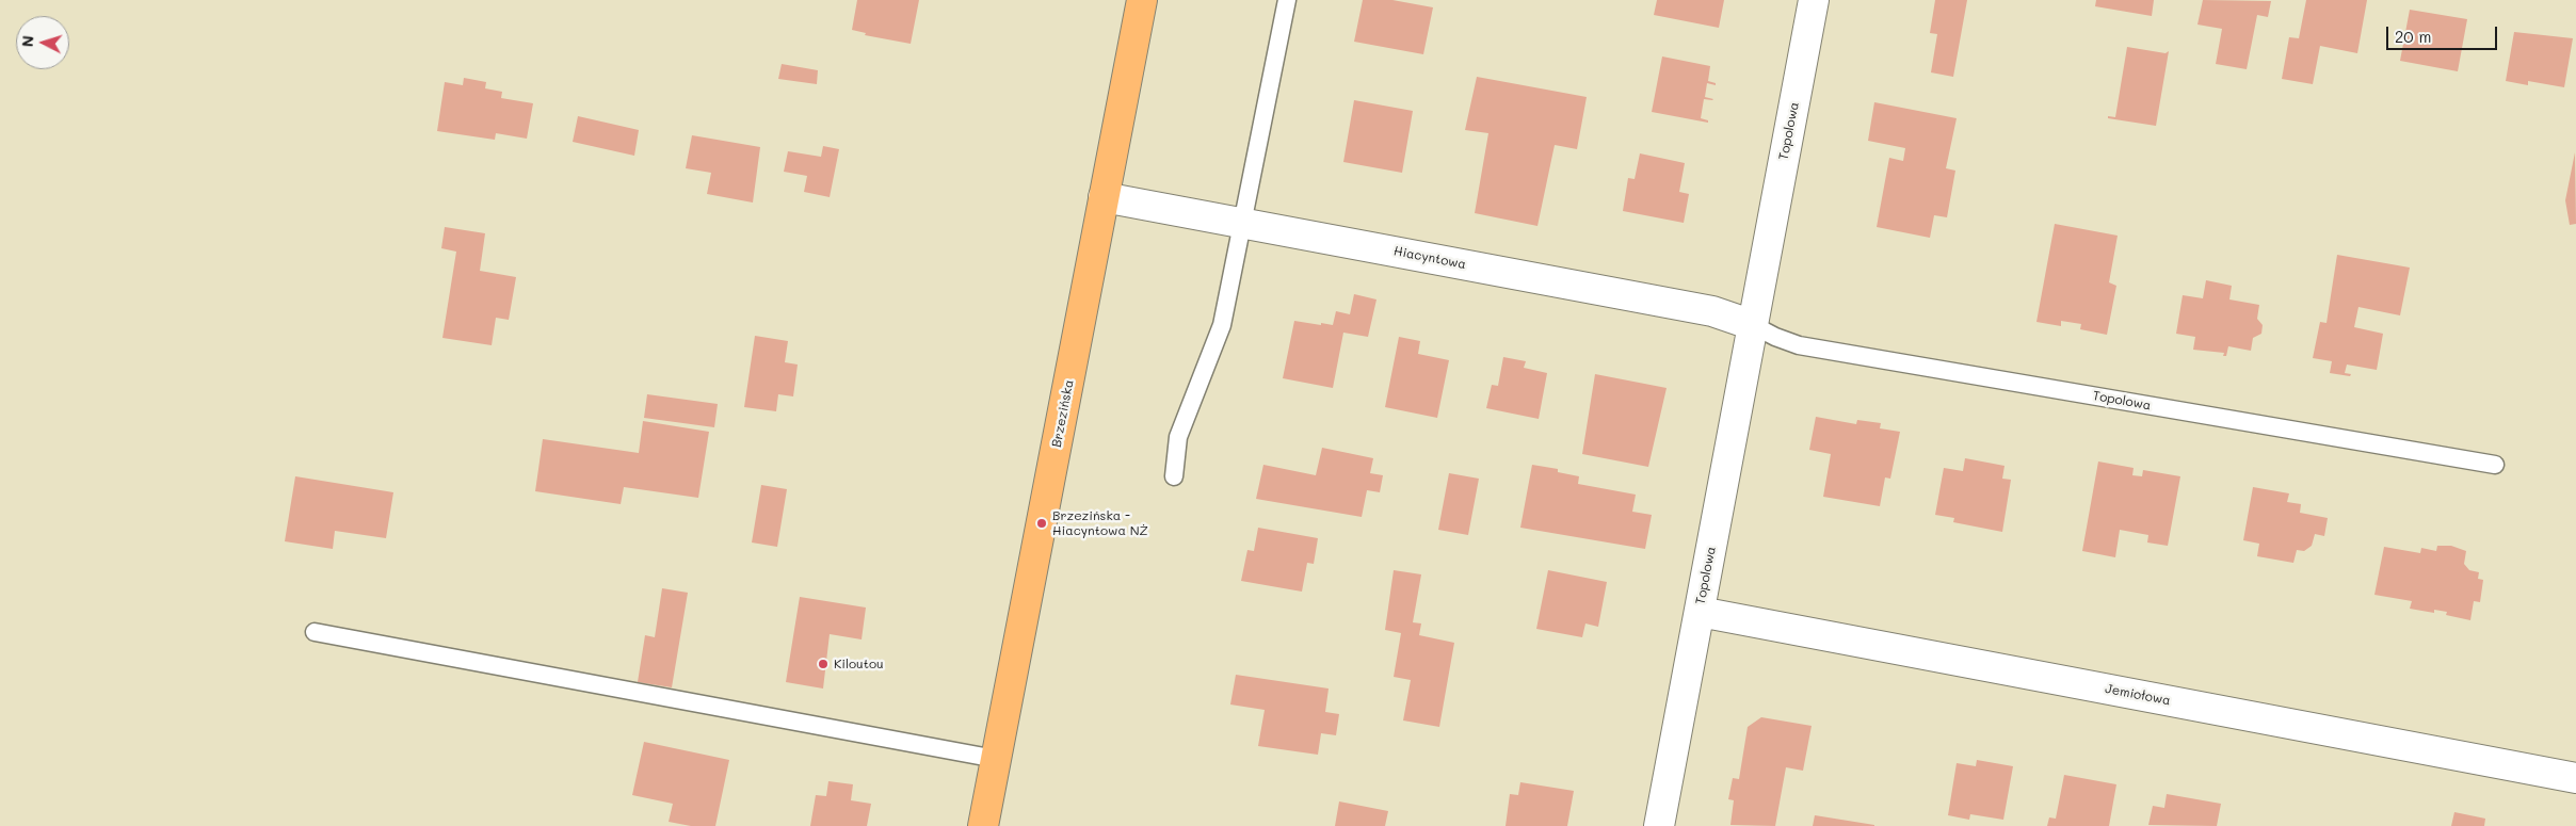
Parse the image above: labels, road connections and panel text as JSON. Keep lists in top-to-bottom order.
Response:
{
  "streets": {
    "main road": ["Brzezińska"],
    "street": ["Topolowa", "Hiacyntowa", "Jemiołowa"]
  },
  "crossings": [
    ["Topolowa", "Hiacyntowa"],
    ["Topolowa", "Jemiołowa"],
    ["Hiacyntowa", "Brzezińska"]
  ],
  "places": ["Brzezińska - Hiacyntowa NŻ", "Kiloutou"],
  "scale_bar": "20 m",
  "north": "left"
}
